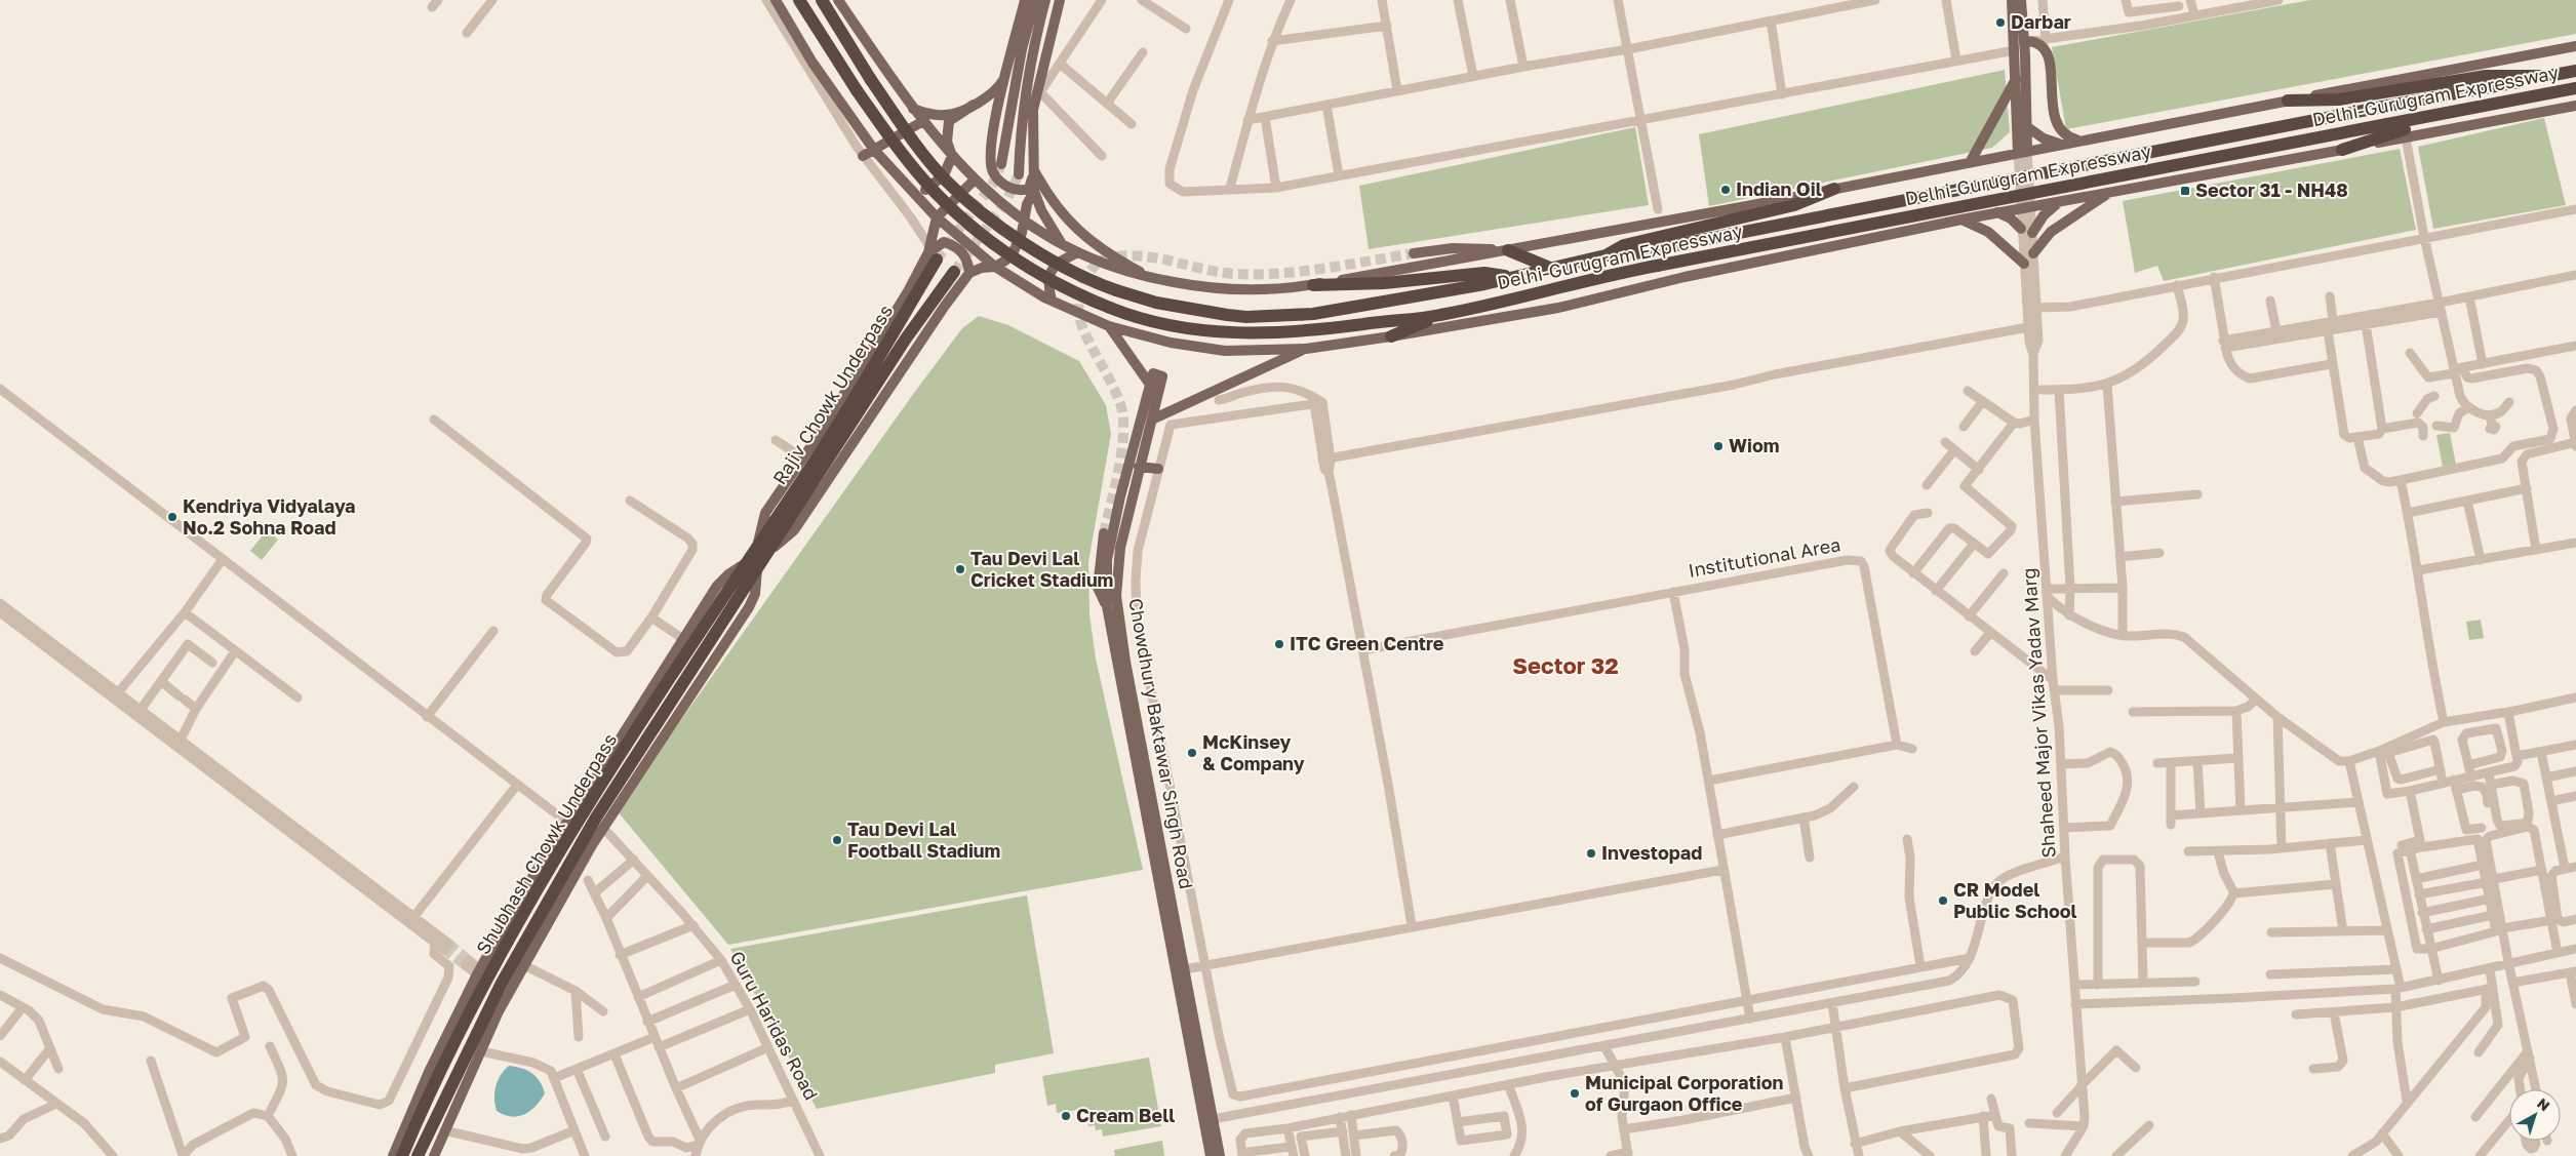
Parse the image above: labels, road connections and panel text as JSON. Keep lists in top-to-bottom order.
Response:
{
  "streets": {
    "highway": ["Delhi-Gurugram Expressway", "Rajiv Chowk Underpass", "Shubhash Chowk Underpass"],
    "main road": ["Shaheed Major Vikas Yadav Marg", "Chowdhury Baktawar Singh Road"],
    "street": ["Institutional Area", "Guru Haridas Road"]
  },
  "districts": ["Sector 32"],
  "places": {
    "other": [
      "Darbar",
      "Indian Oil",
      "Wiom",
      "Kendriya Vidyalaya No.2 Sohna Road",
      "Tau Devi Lal Cricket Stadium",
      "ITC Green Centre",
      "McKinsey & Company",
      "Tau Devi Lal Football Stadium",
      "Investopad",
      "CR Model Public School",
      "Municipal Corporation of Gurgaon Office",
      "Cream Bell"
    ],
    "transit": ["Sector 31 - NH48"]
  },
  "north": "top right"
}
